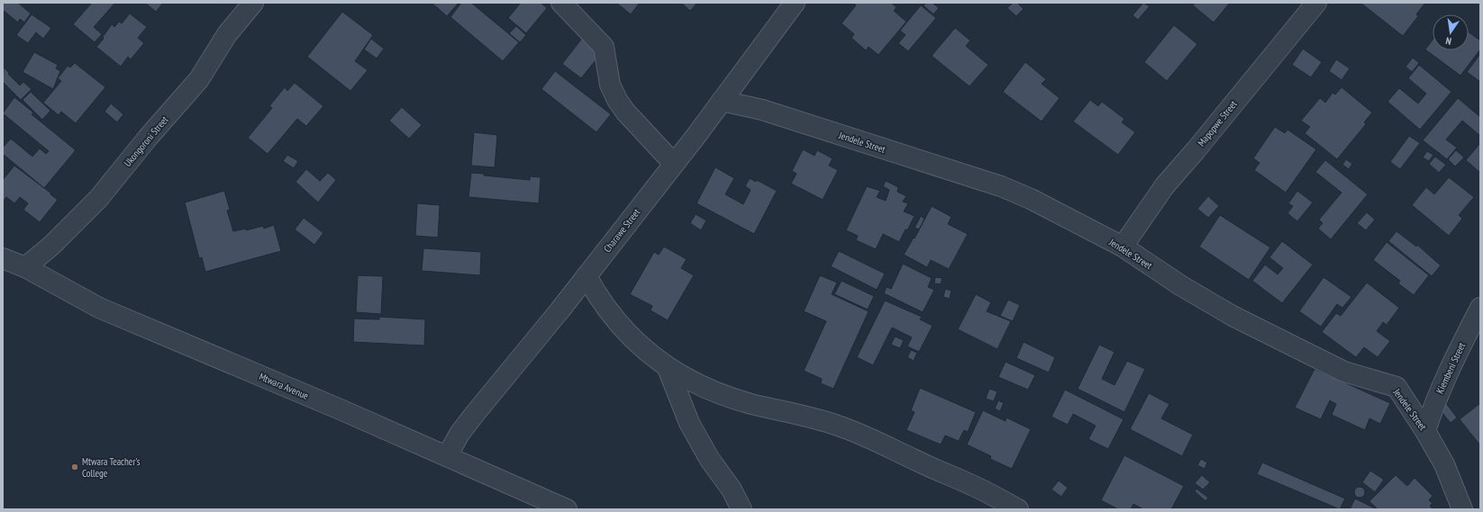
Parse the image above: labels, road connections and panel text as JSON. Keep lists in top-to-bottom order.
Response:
{
  "streets": {
    "street": [
      "Mapopwe Street",
      "Ukongoroni Street",
      "Jendele Street",
      "Charawe Street",
      "Kiembeni Street",
      "Mtwara Avenue"
    ]
  },
  "crossings": [
    ["Mapopwe Street", "Jendele Street"],
    ["Ukongoroni Street", "Mtwara Avenue"],
    ["Jendele Street", "Charawe Street"],
    ["Jendele Street", "Kiembeni Street"],
    ["Charawe Street", "Mtwara Avenue"]
  ],
  "places": ["Mtwara Teacher's College"],
  "north": "bottom"
}
